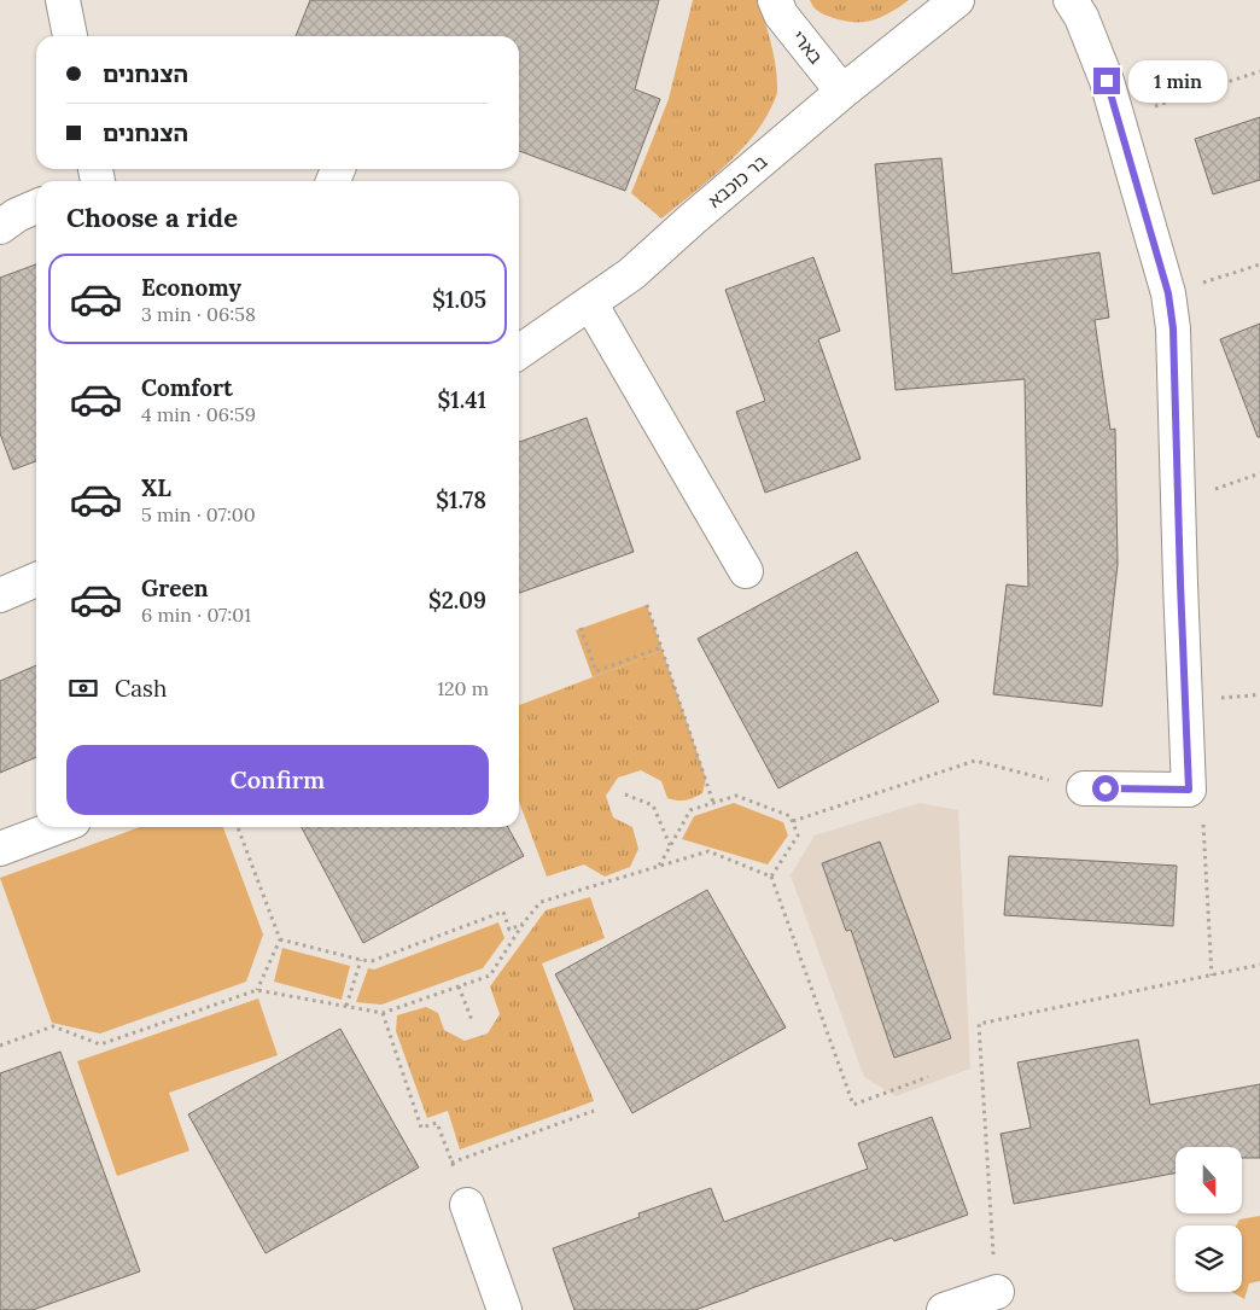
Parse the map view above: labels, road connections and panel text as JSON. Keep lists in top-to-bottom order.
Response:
{
  "streets": {
    "street": ["בארי", "בר כוכבא"]
  },
  "crossings": [
    ["בארי", "בר כוכבא"]
  ],
  "north": "bottom",
  "page": {
    "banner": ["הצנחנים", "הצנחנים"],
    "bubble": "1 min",
    "heading": "Choose a ride",
    "list": [
      {
        "name": "Economy",
        "note": "3 min · 06:58",
        "value": "$1.05"
      },
      {
        "name": "Comfort",
        "note": "4 min · 06:59",
        "value": "$1.41"
      },
      {
        "name": "XL",
        "note": "5 min · 07:00",
        "value": "$1.78"
      },
      {
        "name": "Green",
        "note": "6 min · 07:01",
        "value": "$2.09"
      }
    ],
    "pay": ["Cash", "120 m"],
    "buttons": "Confirm"
  }
}
